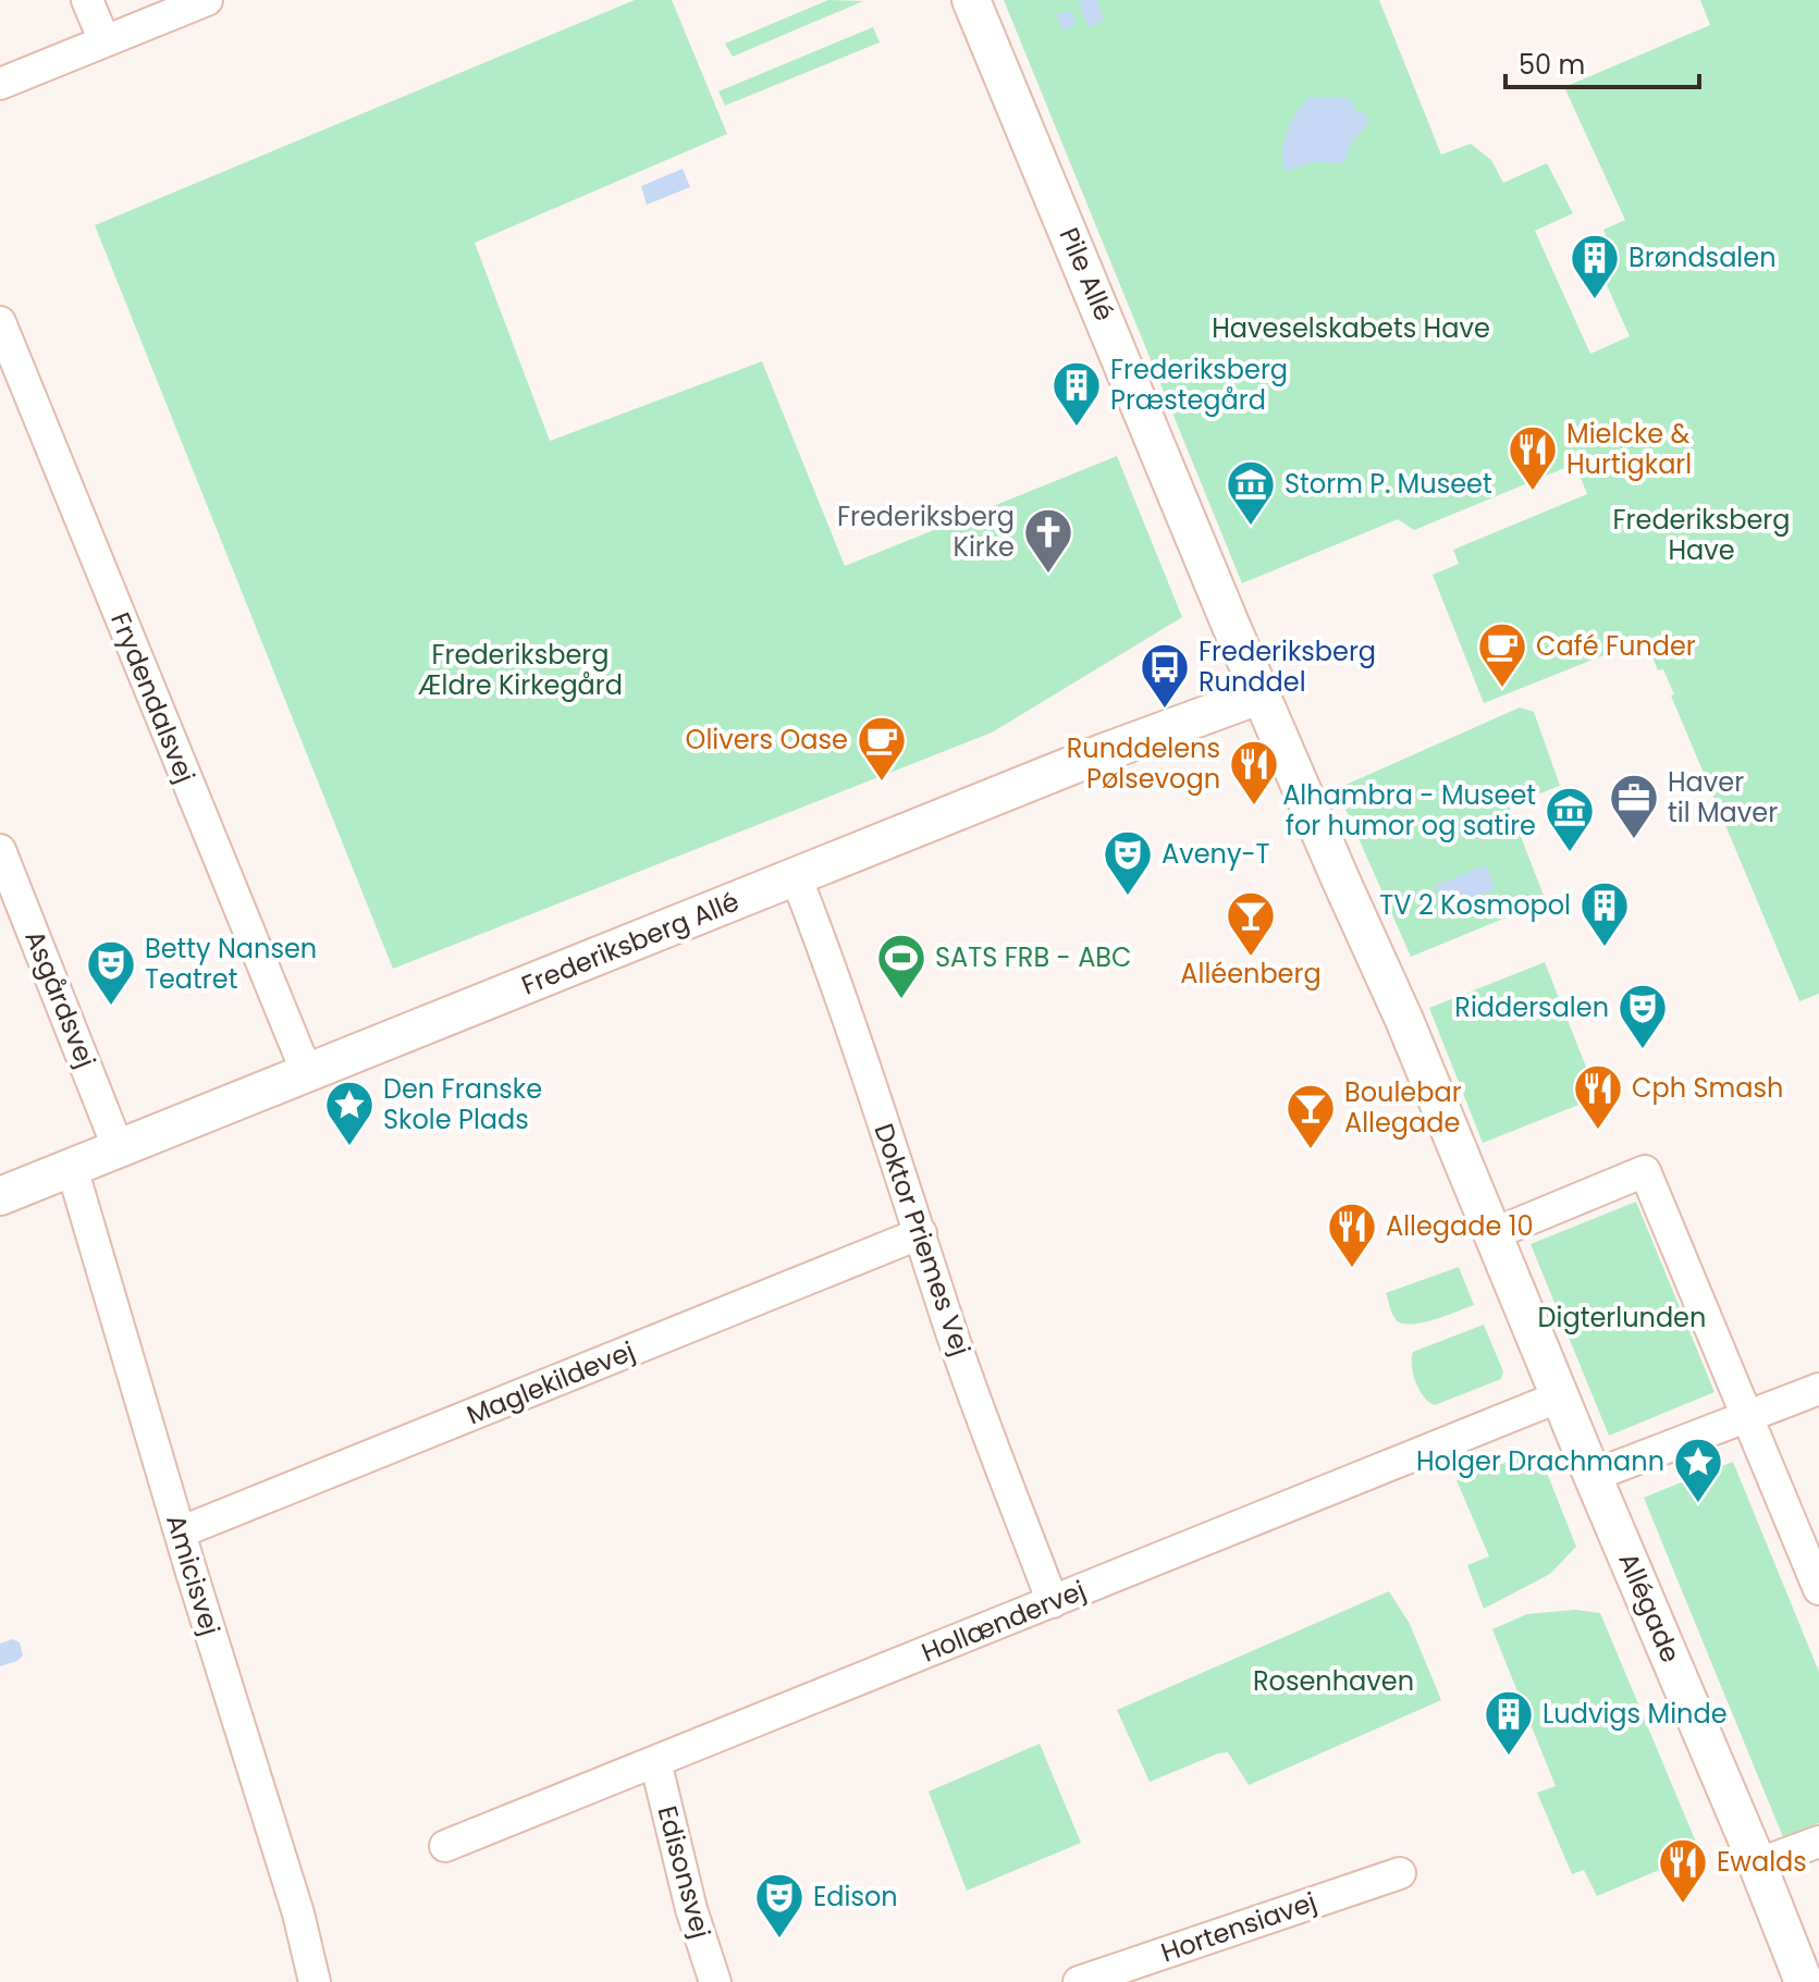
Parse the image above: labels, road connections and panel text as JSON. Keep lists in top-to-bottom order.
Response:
{
  "streets": {
    "street": [
      "Pile Allé",
      "Frydendalsvej",
      "Frederiksberg Allé",
      "Asgårdsvej",
      "Doktor Priemes Vej",
      "Maglekildevej",
      "Amicisvej",
      "Allégade",
      "Hollændervej",
      "Edisonsvej",
      "Hortensiavej"
    ]
  },
  "crossings": [
    ["Pile Allé", "Frederiksberg Allé"],
    ["Pile Allé", "Allégade"],
    ["Frydendalsvej", "Frederiksberg Allé"],
    ["Frederiksberg Allé", "Asgårdsvej"],
    ["Frederiksberg Allé", "Doktor Priemes Vej"],
    ["Frederiksberg Allé", "Amicisvej"],
    ["Frederiksberg Allé", "Allégade"],
    ["Doktor Priemes Vej", "Maglekildevej"],
    ["Doktor Priemes Vej", "Hollændervej"],
    ["Maglekildevej", "Amicisvej"],
    ["Allégade", "Hollændervej"],
    ["Hollændervej", "Edisonsvej"]
  ],
  "parks": [
    "Haveselskabets Have",
    "Frederiksberg Have",
    "Frederiksberg Ældre Kirkegård",
    "Digterlunden",
    "Rosenhaven"
  ],
  "places": {
    "building": [
      "Brøndsalen",
      "Frederiksberg Præstegård",
      "TV 2 Kosmopol",
      "Ludvigs Minde"
    ],
    "restaurant": [
      "Mielcke & Hurtigkarl",
      "Runddelens Pølsevogn",
      "Cph Smash",
      "Allegade 10",
      "Ewalds"
    ],
    "museum": ["Storm P. Museet", "Alhambra - Museet for humor og satire"],
    "church": ["Frederiksberg Kirke"],
    "cafe": ["Café Funder", "Olivers Oase"],
    "bus stop": ["Frederiksberg Runddel"],
    "office": ["Haver til Maver"],
    "theatre": [
      "Aveny-T",
      "Betty Nansen Teatret",
      "Riddersalen",
      "Edison"
    ],
    "bar": ["Alléenberg", "Boulebar Allegade"],
    "sports": ["SATS FRB - ABC"],
    "place": ["Den Franske Skole Plads", "Holger Drachmann"]
  },
  "scale_bar": "50 m"
}
